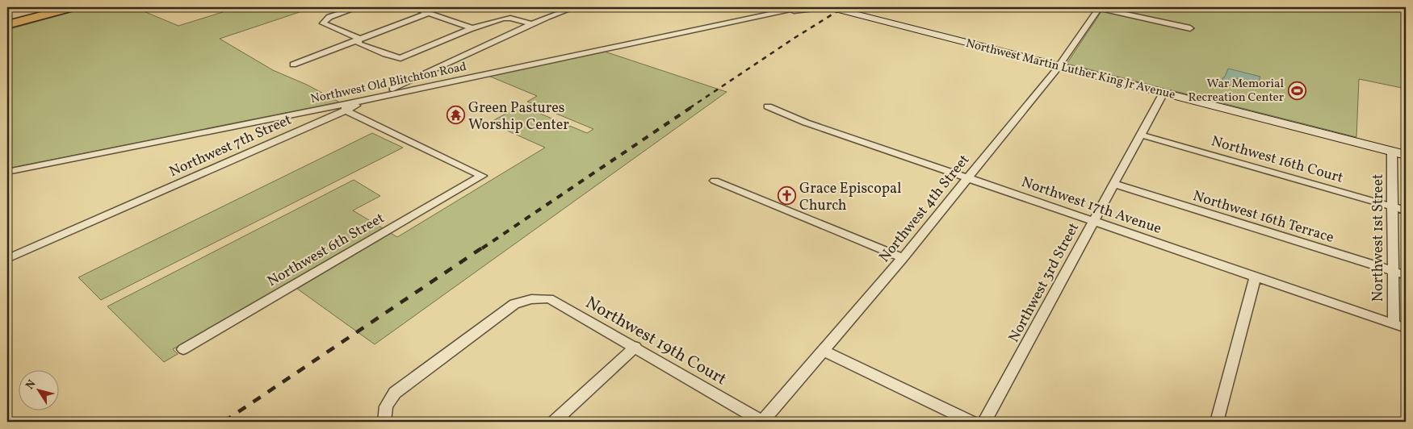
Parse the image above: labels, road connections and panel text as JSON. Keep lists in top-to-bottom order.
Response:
{
  "streets": {
    "main road": ["Northwest Martin Luther King Jr Avenue"],
    "street": [
      "Northwest Old Blitchton Road",
      "Northwest 7th Street",
      "Northwest 16th Court",
      "Northwest 17th Avenue",
      "Northwest 4th Street",
      "Northwest 16th Terrace",
      "Northwest 1st Street",
      "Northwest 6th Street",
      "Northwest 3rd Street",
      "Northwest 19th Court"
    ]
  },
  "crossings": [
    ["Northwest Martin Luther King Jr Avenue", "Northwest Old Blitchton Road"],
    ["Northwest Martin Luther King Jr Avenue", "Northwest 4th Street"],
    ["Northwest Martin Luther King Jr Avenue", "Northwest 1st Street"],
    ["Northwest Martin Luther King Jr Avenue", "Northwest 3rd Street"],
    ["Northwest Old Blitchton Road", "Northwest 7th Street"],
    ["Northwest Old Blitchton Road", "Northwest 6th Street"],
    ["Northwest 7th Street", "Northwest 6th Street"],
    ["Northwest 16th Court", "Northwest 1st Street"],
    ["Northwest 16th Court", "Northwest 3rd Street"],
    ["Northwest 17th Avenue", "Northwest 4th Street"],
    ["Northwest 17th Avenue", "Northwest 1st Street"],
    ["Northwest 17th Avenue", "Northwest 3rd Street"],
    ["Northwest 4th Street", "Northwest 19th Court"],
    ["Northwest 16th Terrace", "Northwest 1st Street"],
    ["Northwest 16th Terrace", "Northwest 3rd Street"]
  ],
  "places": {
    "sports": ["War Memorial Recreation Center"],
    "temple": ["Green Pastures Worship Center"],
    "church": ["Grace Episcopal Church"]
  },
  "north": "top left"
}
